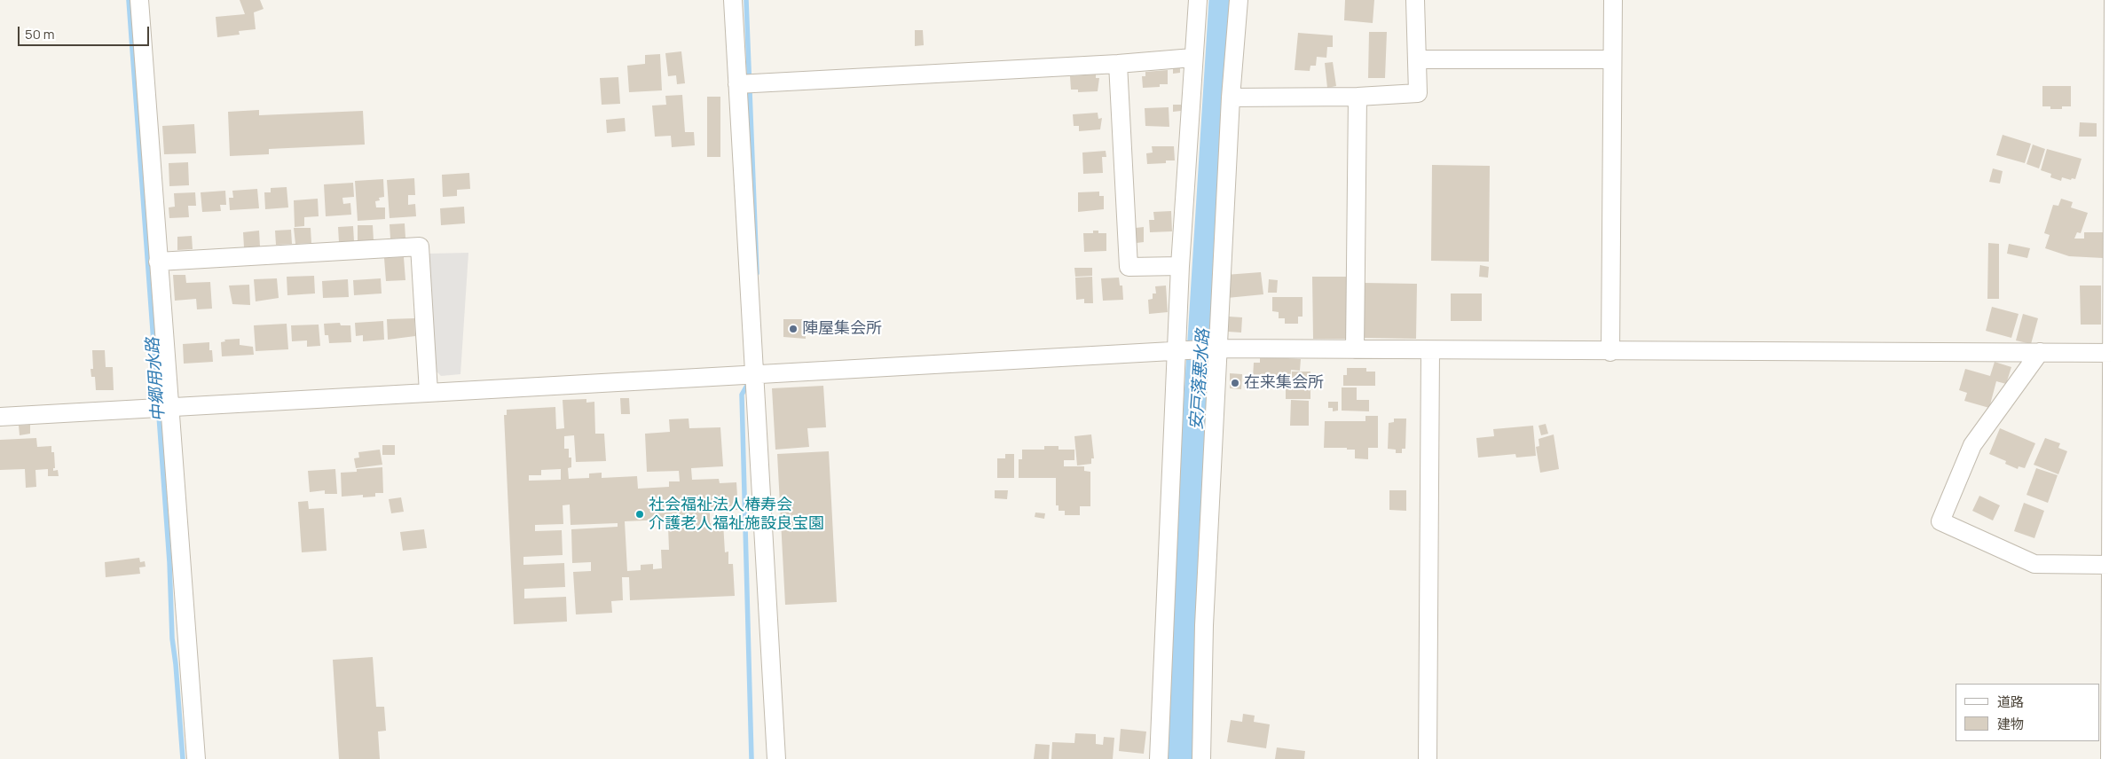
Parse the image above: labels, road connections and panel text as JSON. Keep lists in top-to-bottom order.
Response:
{
  "water": ["中郷用水路", "安戸落悪水路"],
  "places": ["陣屋集会所", "在来集会所", "社会福祉法人椿寿会 介護老人福祉施設良宝園"],
  "legend": ["道路", "建物"],
  "scale_bar": "50 m"
}
